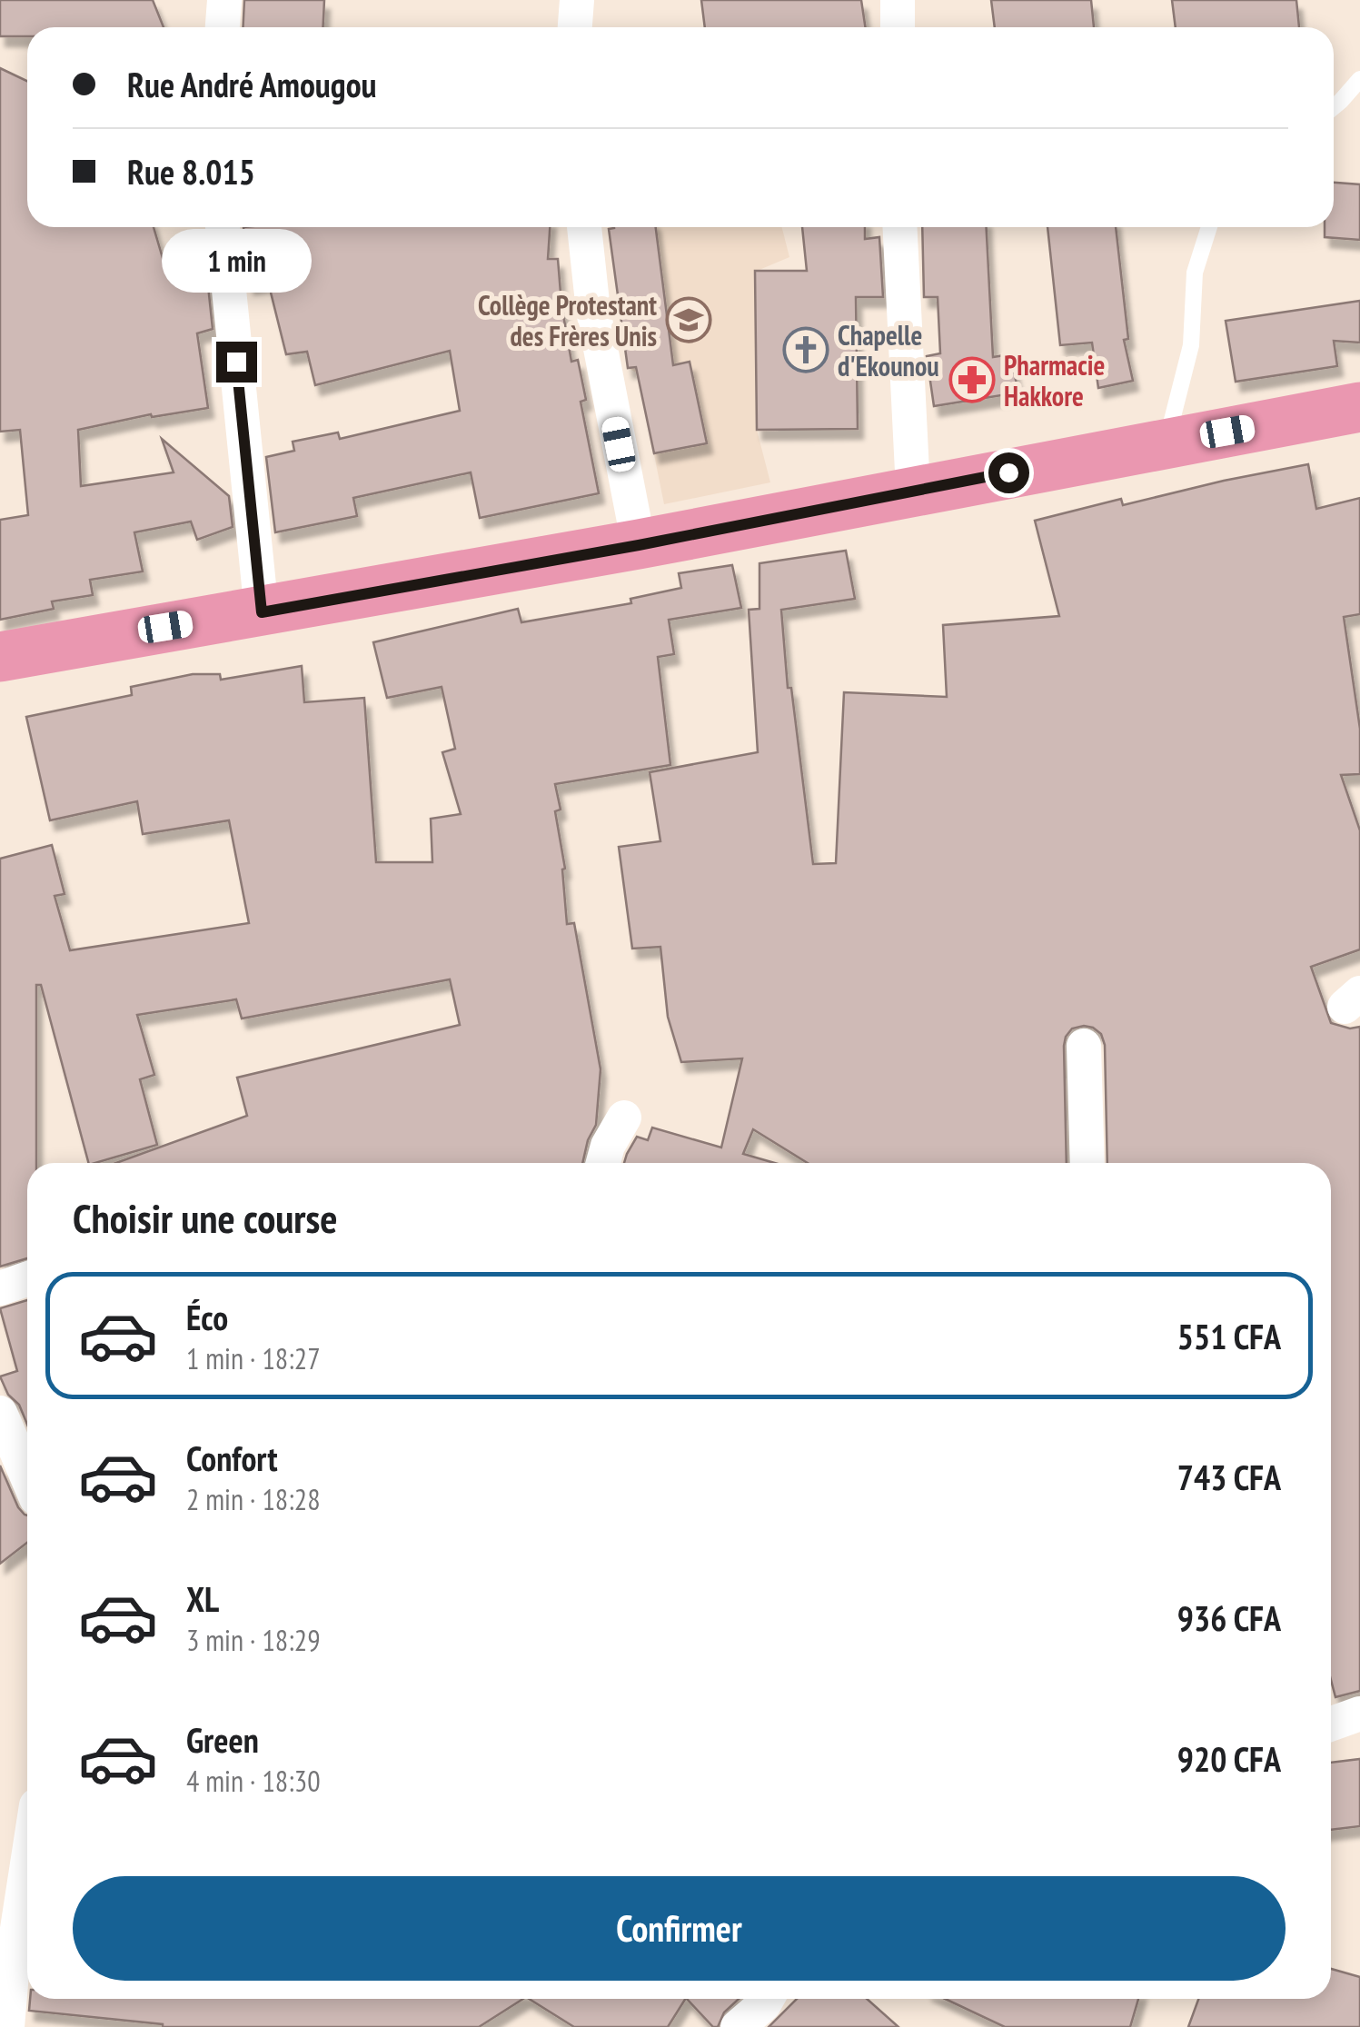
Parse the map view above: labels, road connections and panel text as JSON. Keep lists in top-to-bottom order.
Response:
{
  "places": {
    "school or university": ["Collège Protestant des Frères Unis"],
    "church": ["Chapelle d'Ekounou"],
    "pharmacy": ["Pharmacie Hakkore"]
  },
  "page": {
    "banner": ["Rue André Amougou", "Rue 8.015"],
    "bubble": "1 min",
    "heading": "Choisir une course",
    "list": [
      {
        "name": "Éco",
        "note": "1 min · 18:27",
        "value": "551 CFA"
      },
      {
        "name": "Confort",
        "note": "2 min · 18:28",
        "value": "743 CFA"
      },
      {
        "name": "XL",
        "note": "3 min · 18:29",
        "value": "936 CFA"
      },
      {
        "name": "Green",
        "note": "4 min · 18:30",
        "value": "920 CFA"
      }
    ],
    "buttons": "Confirmer"
  }
}
